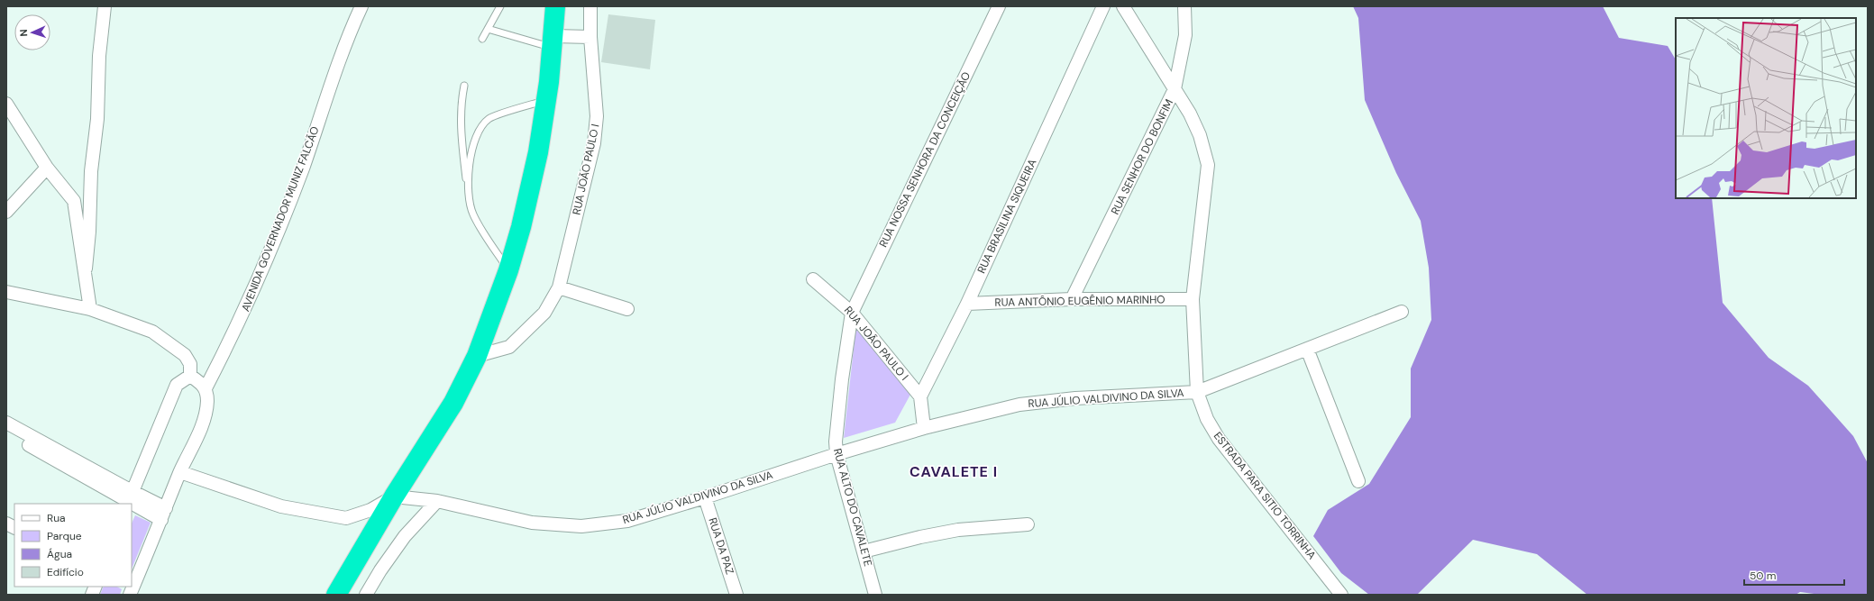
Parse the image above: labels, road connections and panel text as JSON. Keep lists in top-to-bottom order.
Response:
{
  "streets": {
    "street": [
      "RUA SENHOR DO BONFIM",
      "RUA NOSSA SENHORA DA CONCEIÇÃO",
      "RUA JOÃO PAULO I",
      "RUA BRASILINA SIQUEIRA",
      "AVENIDA GOVERNADOR MUNIZ FALCÃO",
      "RUA ANTÔNIO EUGÊNIO MARINHO",
      "RUA JÚLIO VALDIVINO DA SILVA",
      "ESTRADA PARA SITIO TORRINHA",
      "RUA ALTO DO CAVALETE",
      "RUA DA PAZ"
    ]
  },
  "crossings": [
    ["RUA SENHOR DO BONFIM", "RUA ANTÔNIO EUGÊNIO MARINHO"],
    ["RUA SENHOR DO BONFIM", "ESTRADA PARA SITIO TORRINHA"],
    ["RUA NOSSA SENHORA DA CONCEIÇÃO", "RUA JOÃO PAULO I"],
    ["RUA NOSSA SENHORA DA CONCEIÇÃO", "RUA ALTO DO CAVALETE"],
    ["RUA JOÃO PAULO I", "RUA BRASILINA SIQUEIRA"],
    ["RUA JOÃO PAULO I", "RUA ALTO DO CAVALETE"],
    ["RUA BRASILINA SIQUEIRA", "RUA ANTÔNIO EUGÊNIO MARINHO"],
    ["RUA ANTÔNIO EUGÊNIO MARINHO", "ESTRADA PARA SITIO TORRINHA"],
    ["RUA JÚLIO VALDIVINO DA SILVA", "ESTRADA PARA SITIO TORRINHA"],
    ["RUA JÚLIO VALDIVINO DA SILVA", "RUA ALTO DO CAVALETE"],
    ["RUA JÚLIO VALDIVINO DA SILVA", "RUA DA PAZ"]
  ],
  "districts": ["CAVALETE I"],
  "legend": [
    "Rua",
    "Parque",
    "Água",
    "Edifício"
  ],
  "scale_bar": "50 m",
  "north": "left"
}
